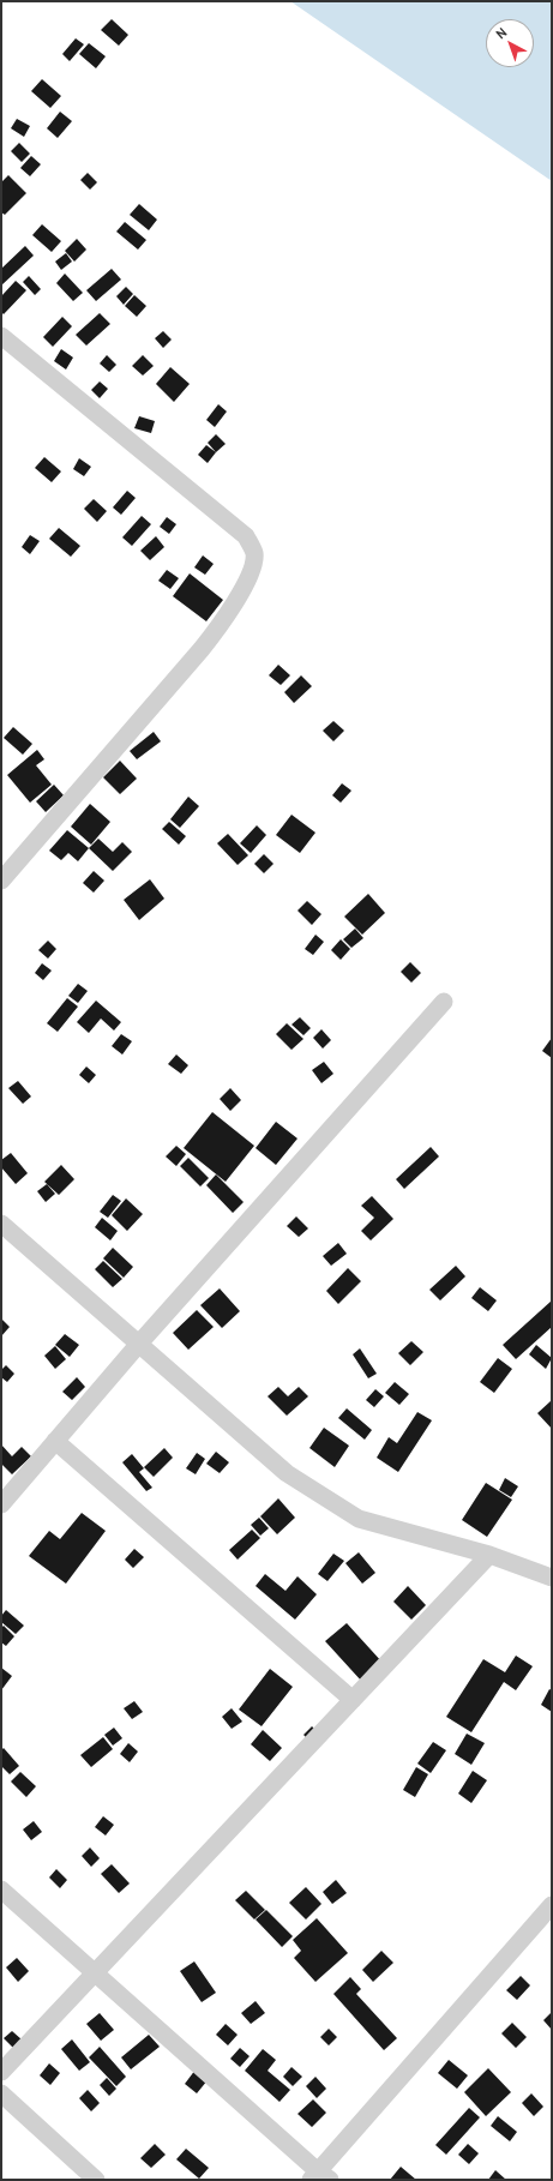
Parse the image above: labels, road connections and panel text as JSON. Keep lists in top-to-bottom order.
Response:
{
  "north": "top left"
}
